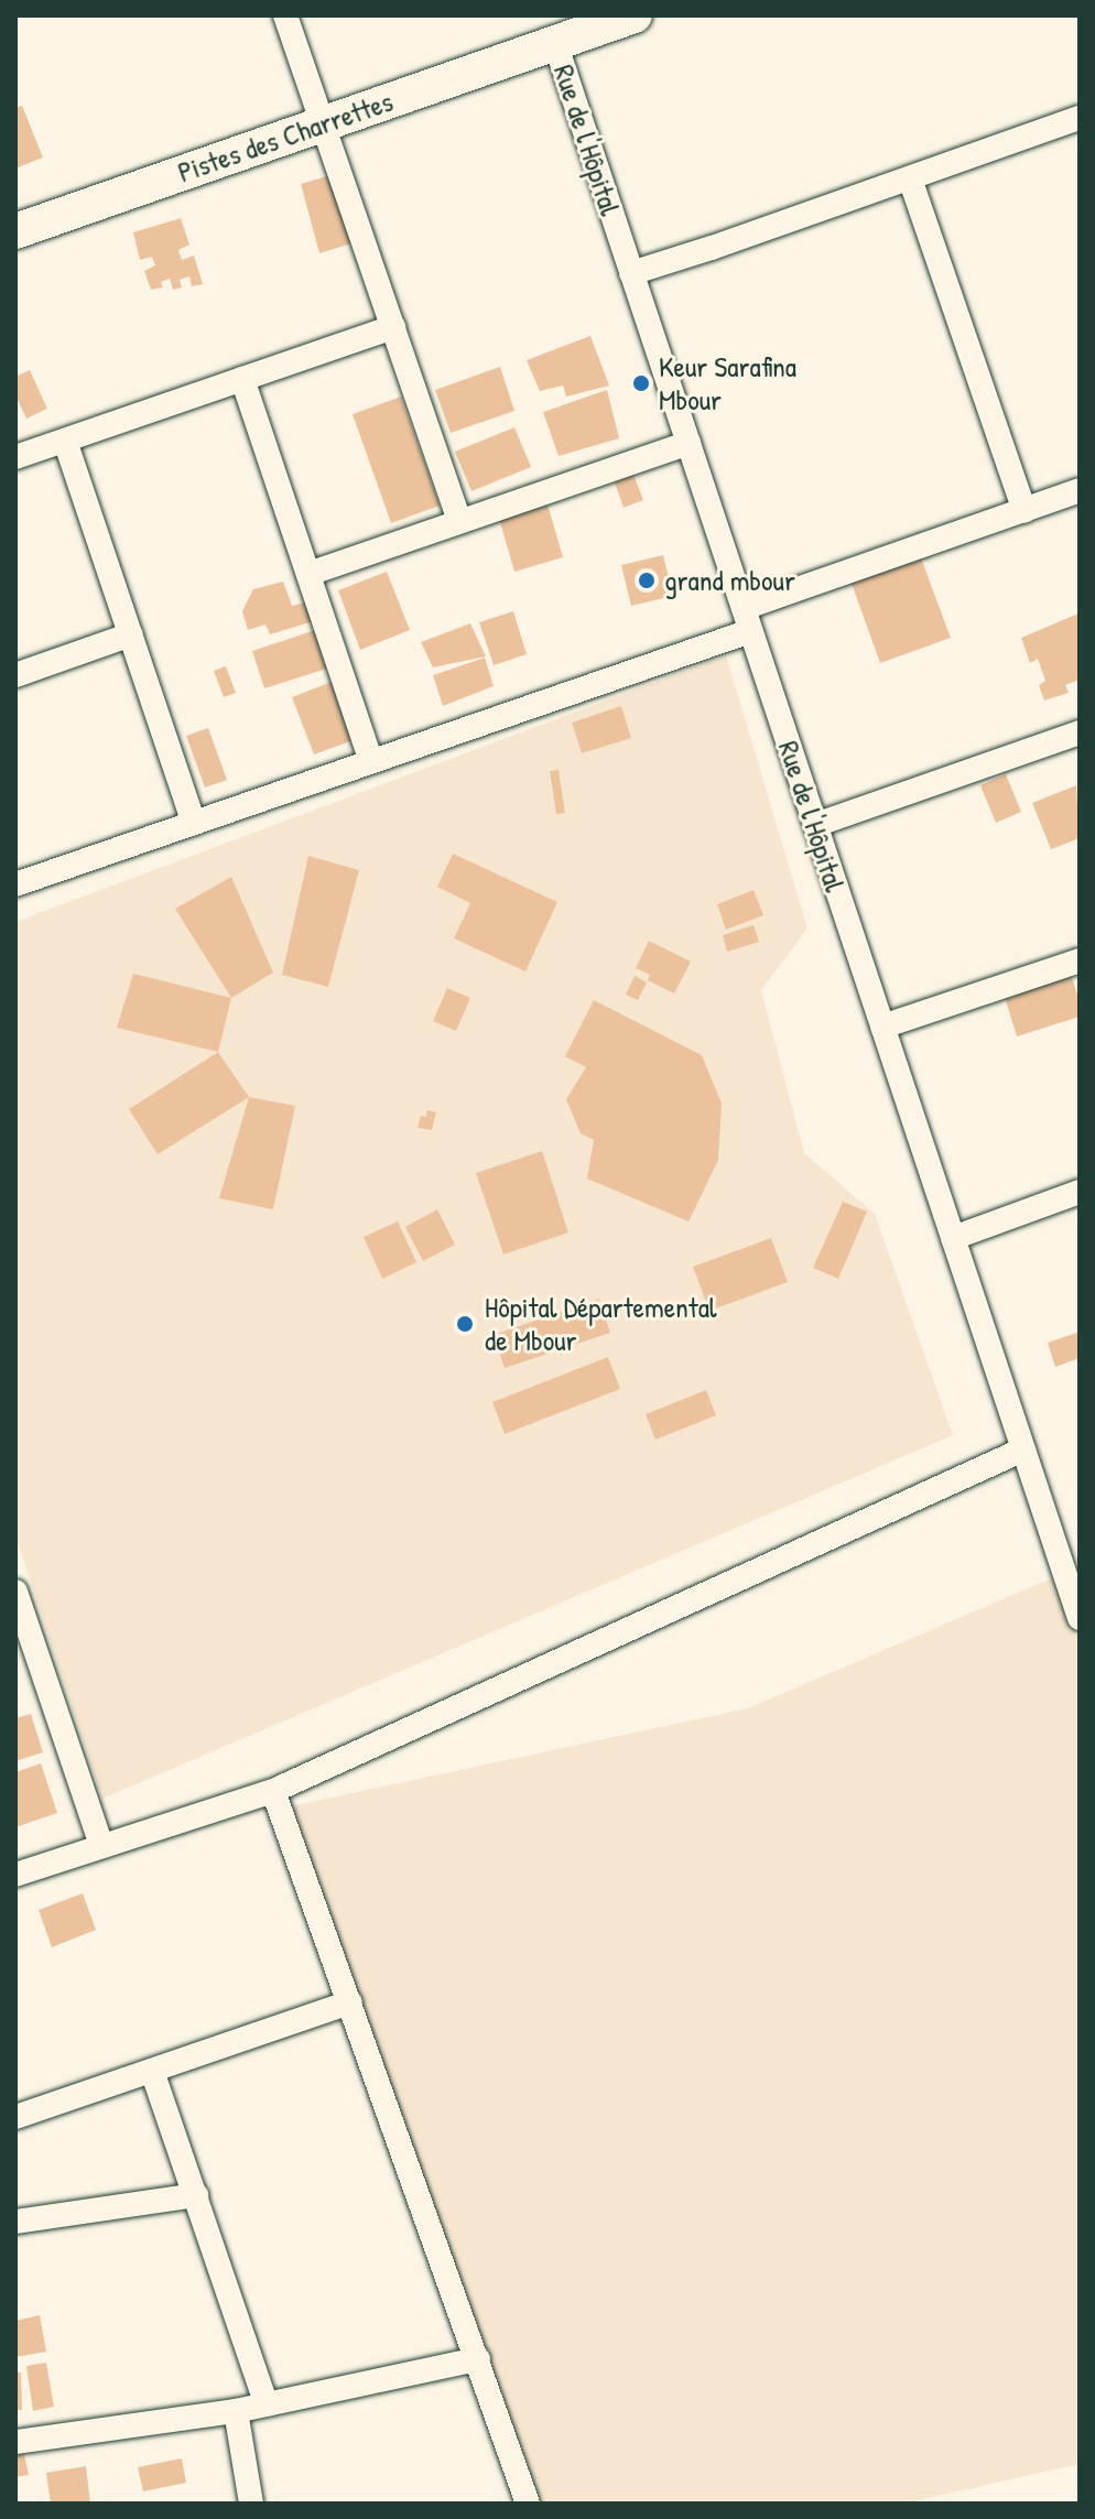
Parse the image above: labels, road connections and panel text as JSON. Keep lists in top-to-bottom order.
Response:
{
  "streets": {
    "main road": ["Pistes des Charrettes"],
    "street": ["Rue de l'Hôpital"]
  },
  "crossings": [
    ["Pistes des Charrettes", "Rue de l'Hôpital"]
  ],
  "places": ["Keur Sarafina Mbour", "grand mbour", "Hôpital Départemental de Mbour"]
}
